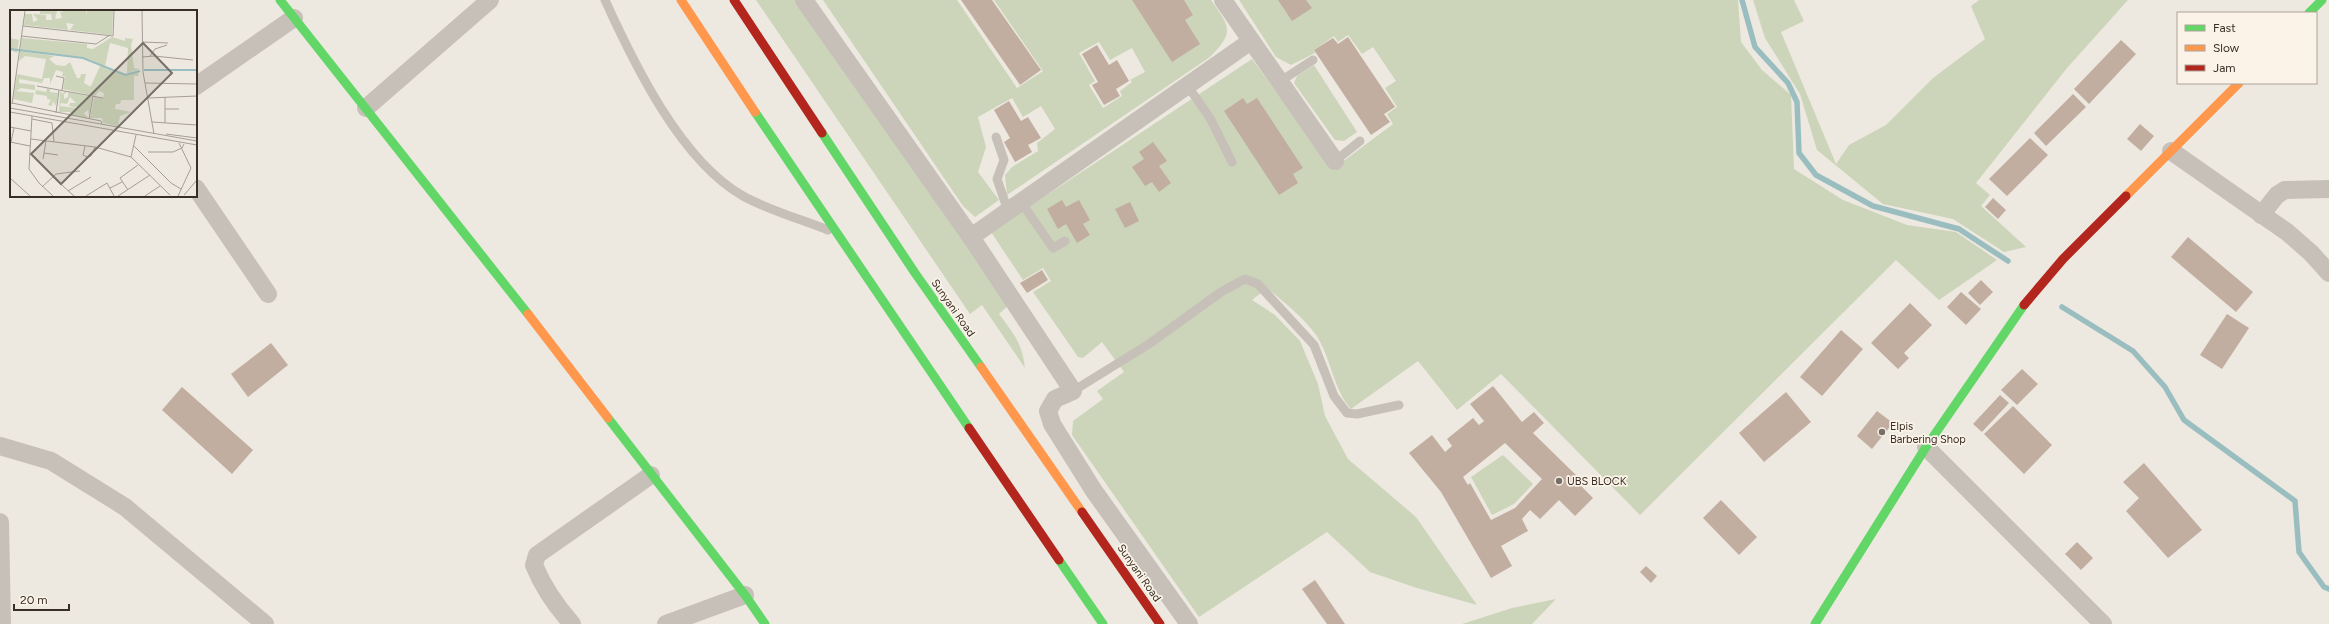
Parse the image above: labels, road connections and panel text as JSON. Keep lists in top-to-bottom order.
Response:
{
  "streets": {
    "street": ["Sunyani Road"]
  },
  "places": ["Elpis Barbering Shop", "UBS BLOCK"],
  "legend": ["Fast", "Slow", "Jam"],
  "scale_bar": "20 m"
}
